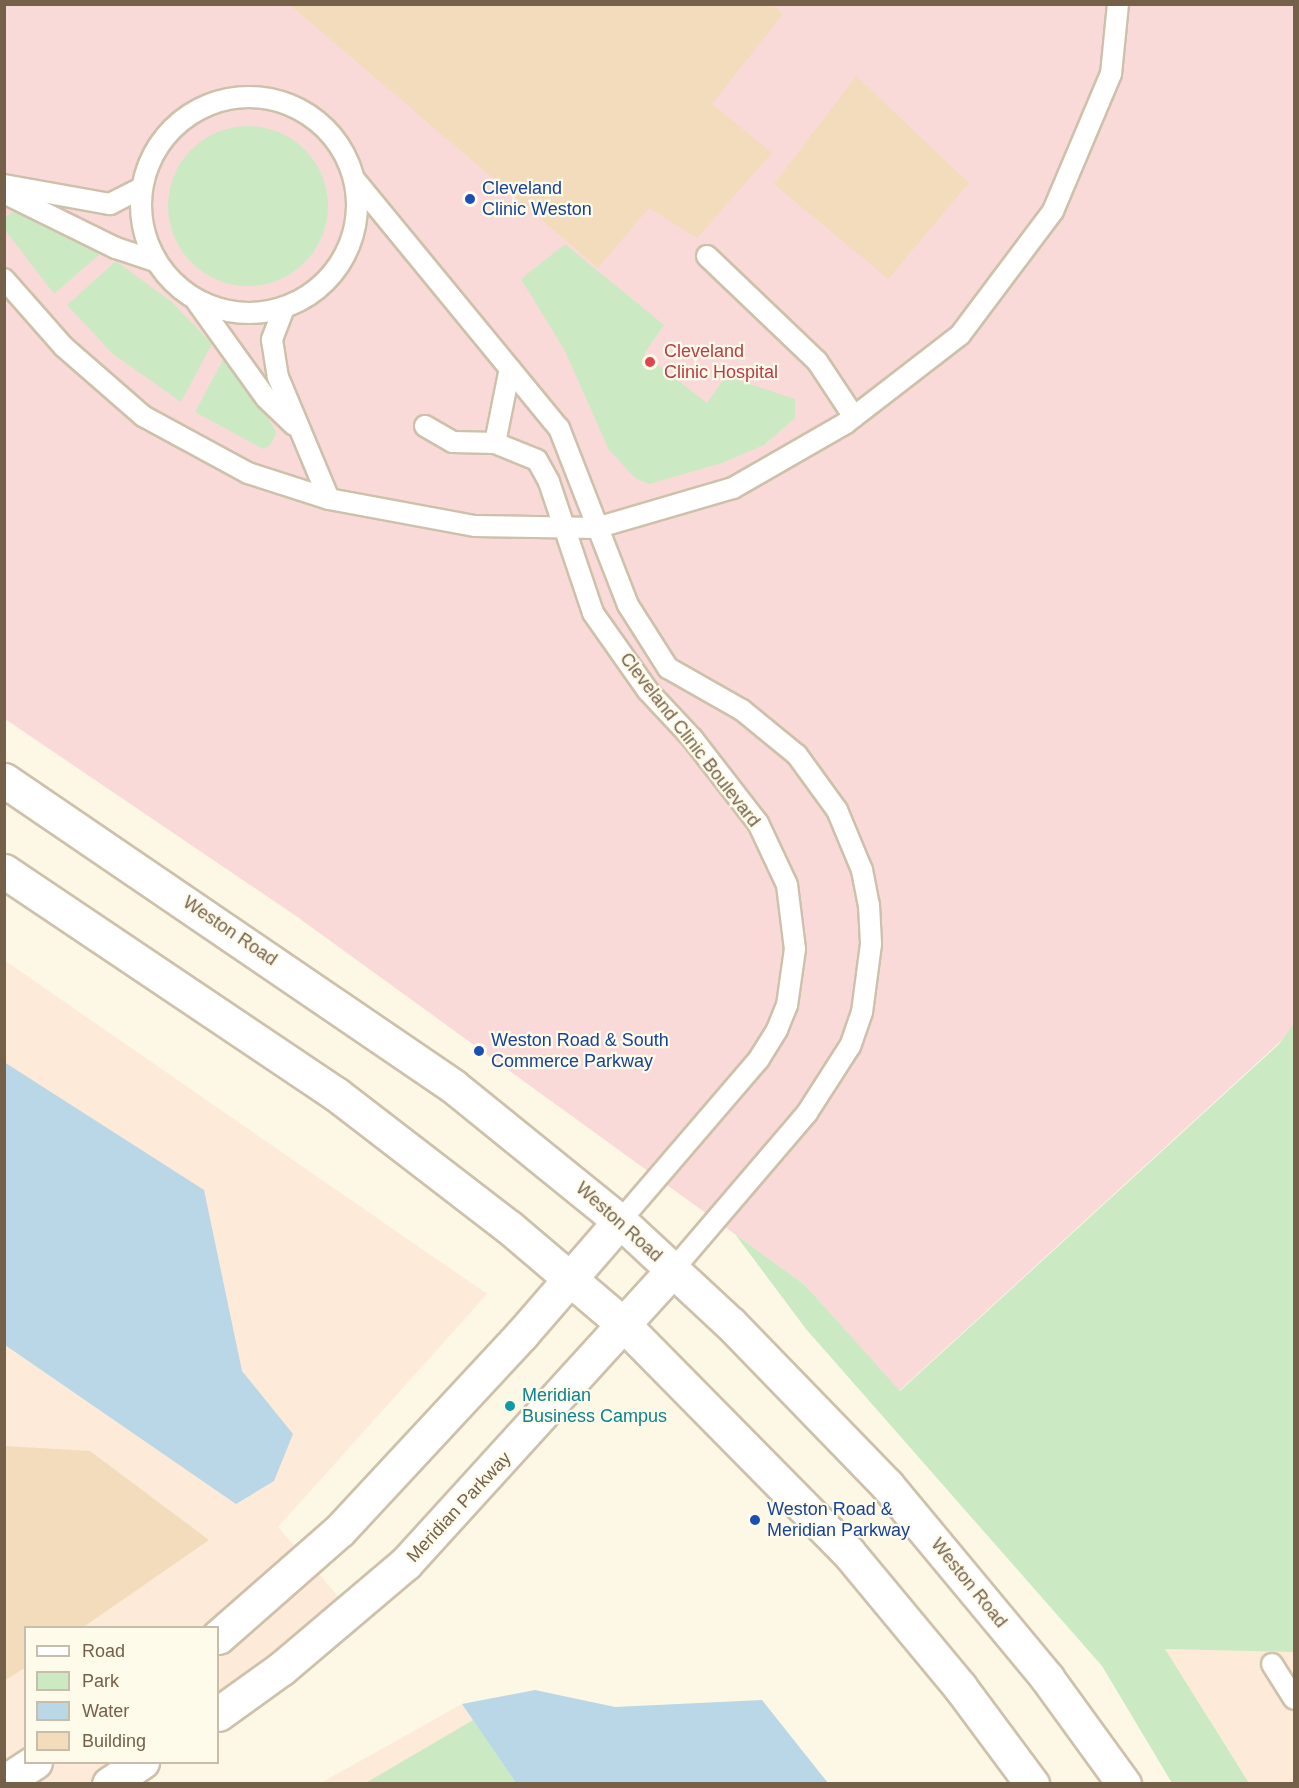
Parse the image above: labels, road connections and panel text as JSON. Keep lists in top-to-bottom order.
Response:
{
  "streets": {
    "main road": ["Weston Road", "Meridian Parkway"],
    "lane": ["Cleveland Clinic Boulevard"]
  },
  "crossings": [
    ["Cleveland Clinic Boulevard", "Weston Road"],
    ["Cleveland Clinic Boulevard", "Meridian Parkway"],
    ["Weston Road", "Meridian Parkway"]
  ],
  "places": [
    "Cleveland Clinic Weston",
    "Cleveland Clinic Hospital",
    "Weston Road & South Commerce Parkway",
    "Meridian Business Campus",
    "Weston Road & Meridian Parkway"
  ],
  "legend": [
    "Road",
    "Park",
    "Water",
    "Building"
  ]
}
